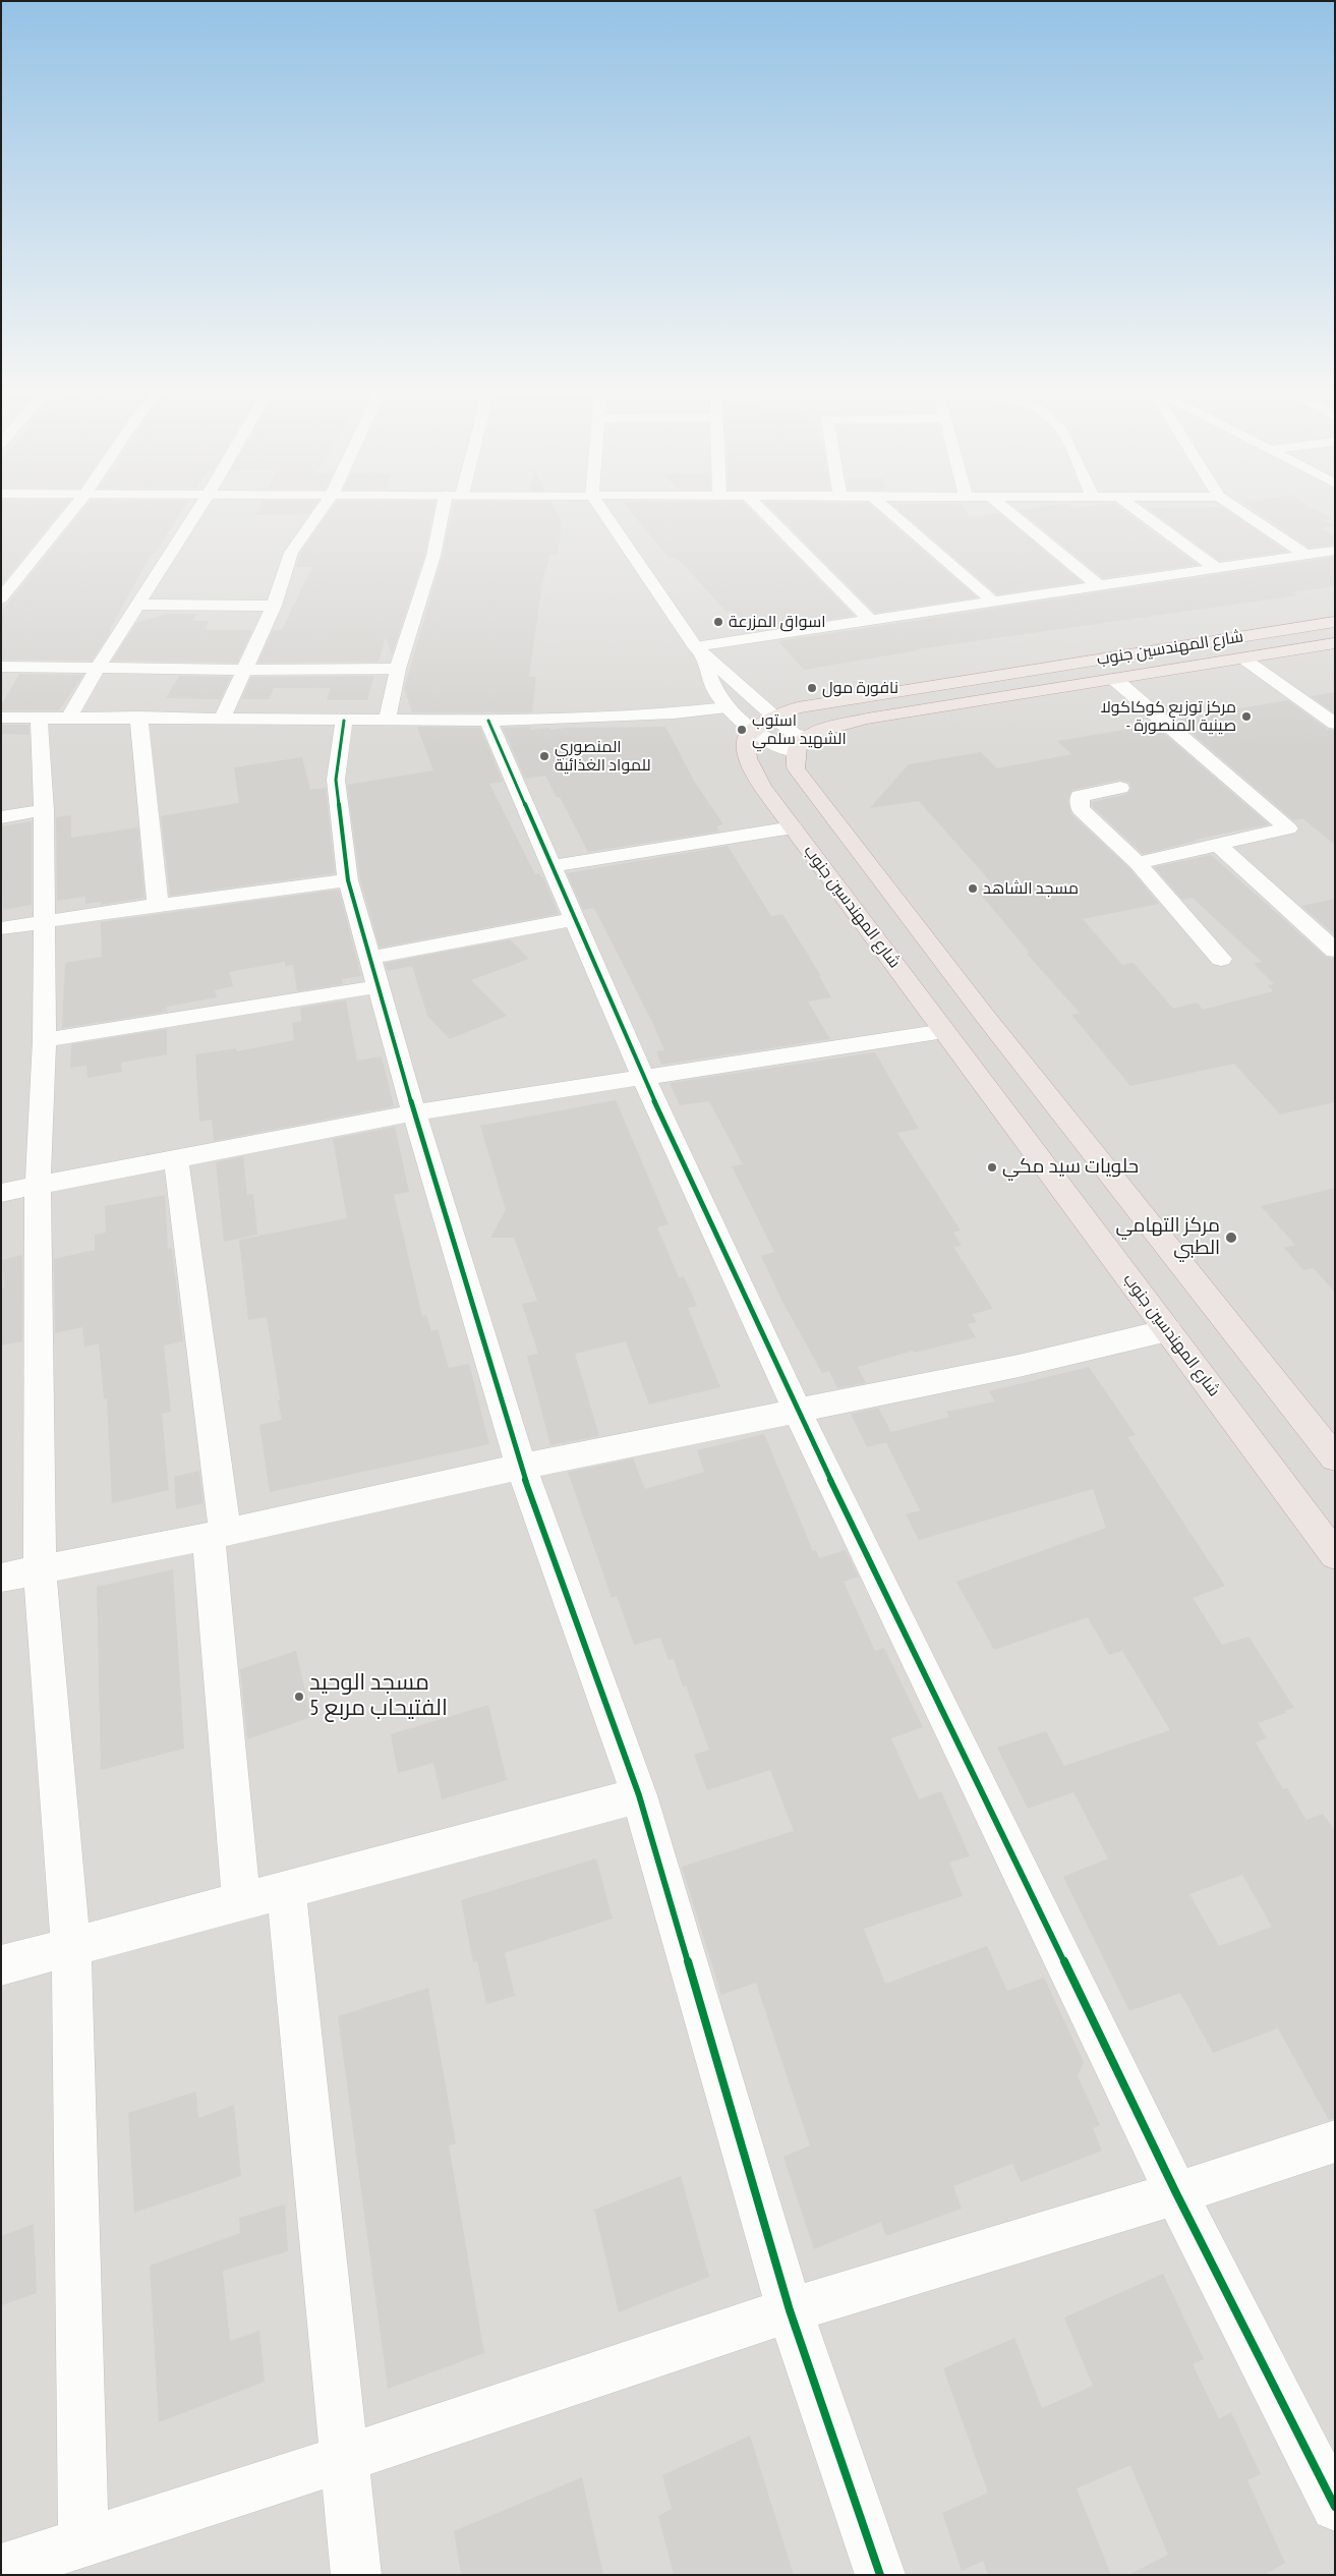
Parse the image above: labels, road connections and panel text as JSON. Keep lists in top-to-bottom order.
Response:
{
  "streets": {
    "highway": ["شارع المهندسين جنوب"]
  },
  "places": [
    "اسواق المزرعة",
    "نافورة مول",
    "مركز توزيع كوكاكولا - صينية المنصورة",
    "استوب الشهيد سلمي",
    "المنصوري للمواد الغذائية",
    "مسجد الشاهد",
    "حلويات سيد مكي",
    "مركز التهامي الطبي",
    "مسجد الوحيد الفتيحاب مربع 5"
  ]
}
